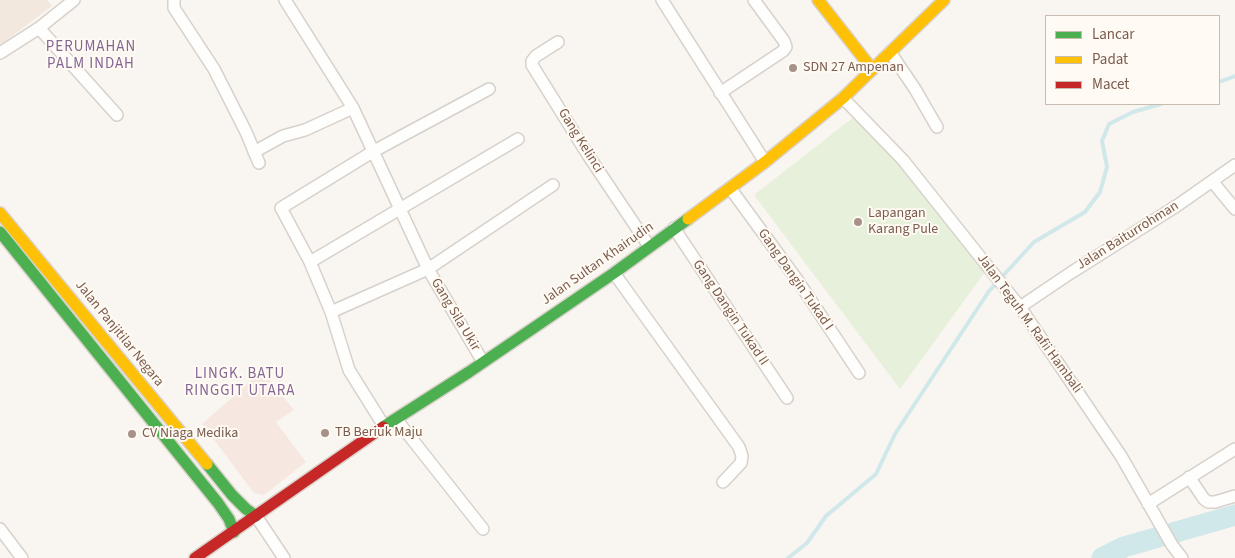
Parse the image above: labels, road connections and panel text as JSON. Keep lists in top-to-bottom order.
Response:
{
  "streets": {
    "main road": ["Jalan Sultan Khairudin", "Jalan Panjitilar Negara"],
    "street": [
      "Gang Kelinci",
      "Jalan Baiturrohman",
      "Gang Dangin Tukad I",
      "Gang Dangin Tukad II",
      "Gang Sila Ukir",
      "Jalan Teguh M. Rafii Hambali"
    ]
  },
  "crossings": [
    ["Gang Kelinci", "Jalan Sultan Khairudin"],
    ["Jalan Baiturrohman", "Jalan Teguh M. Rafii Hambali"],
    ["Jalan Sultan Khairudin", "Gang Dangin Tukad I"],
    ["Jalan Sultan Khairudin", "Gang Dangin Tukad II"],
    ["Jalan Sultan Khairudin", "Gang Sila Ukir"],
    ["Jalan Sultan Khairudin", "Jalan Teguh M. Rafii Hambali"],
    ["Jalan Sultan Khairudin", "Jalan Panjitilar Negara"]
  ],
  "districts": ["PERUMAHAN PALM INDAH", "LINGK. BATU RINGGIT UTARA"],
  "places": [
    "SDN 27 Ampenan",
    "Lapangan Karang Pule",
    "TB Beriuk Maju",
    "CV Niaga Medika"
  ],
  "legend": ["Lancar", "Padat", "Macet"]
}
